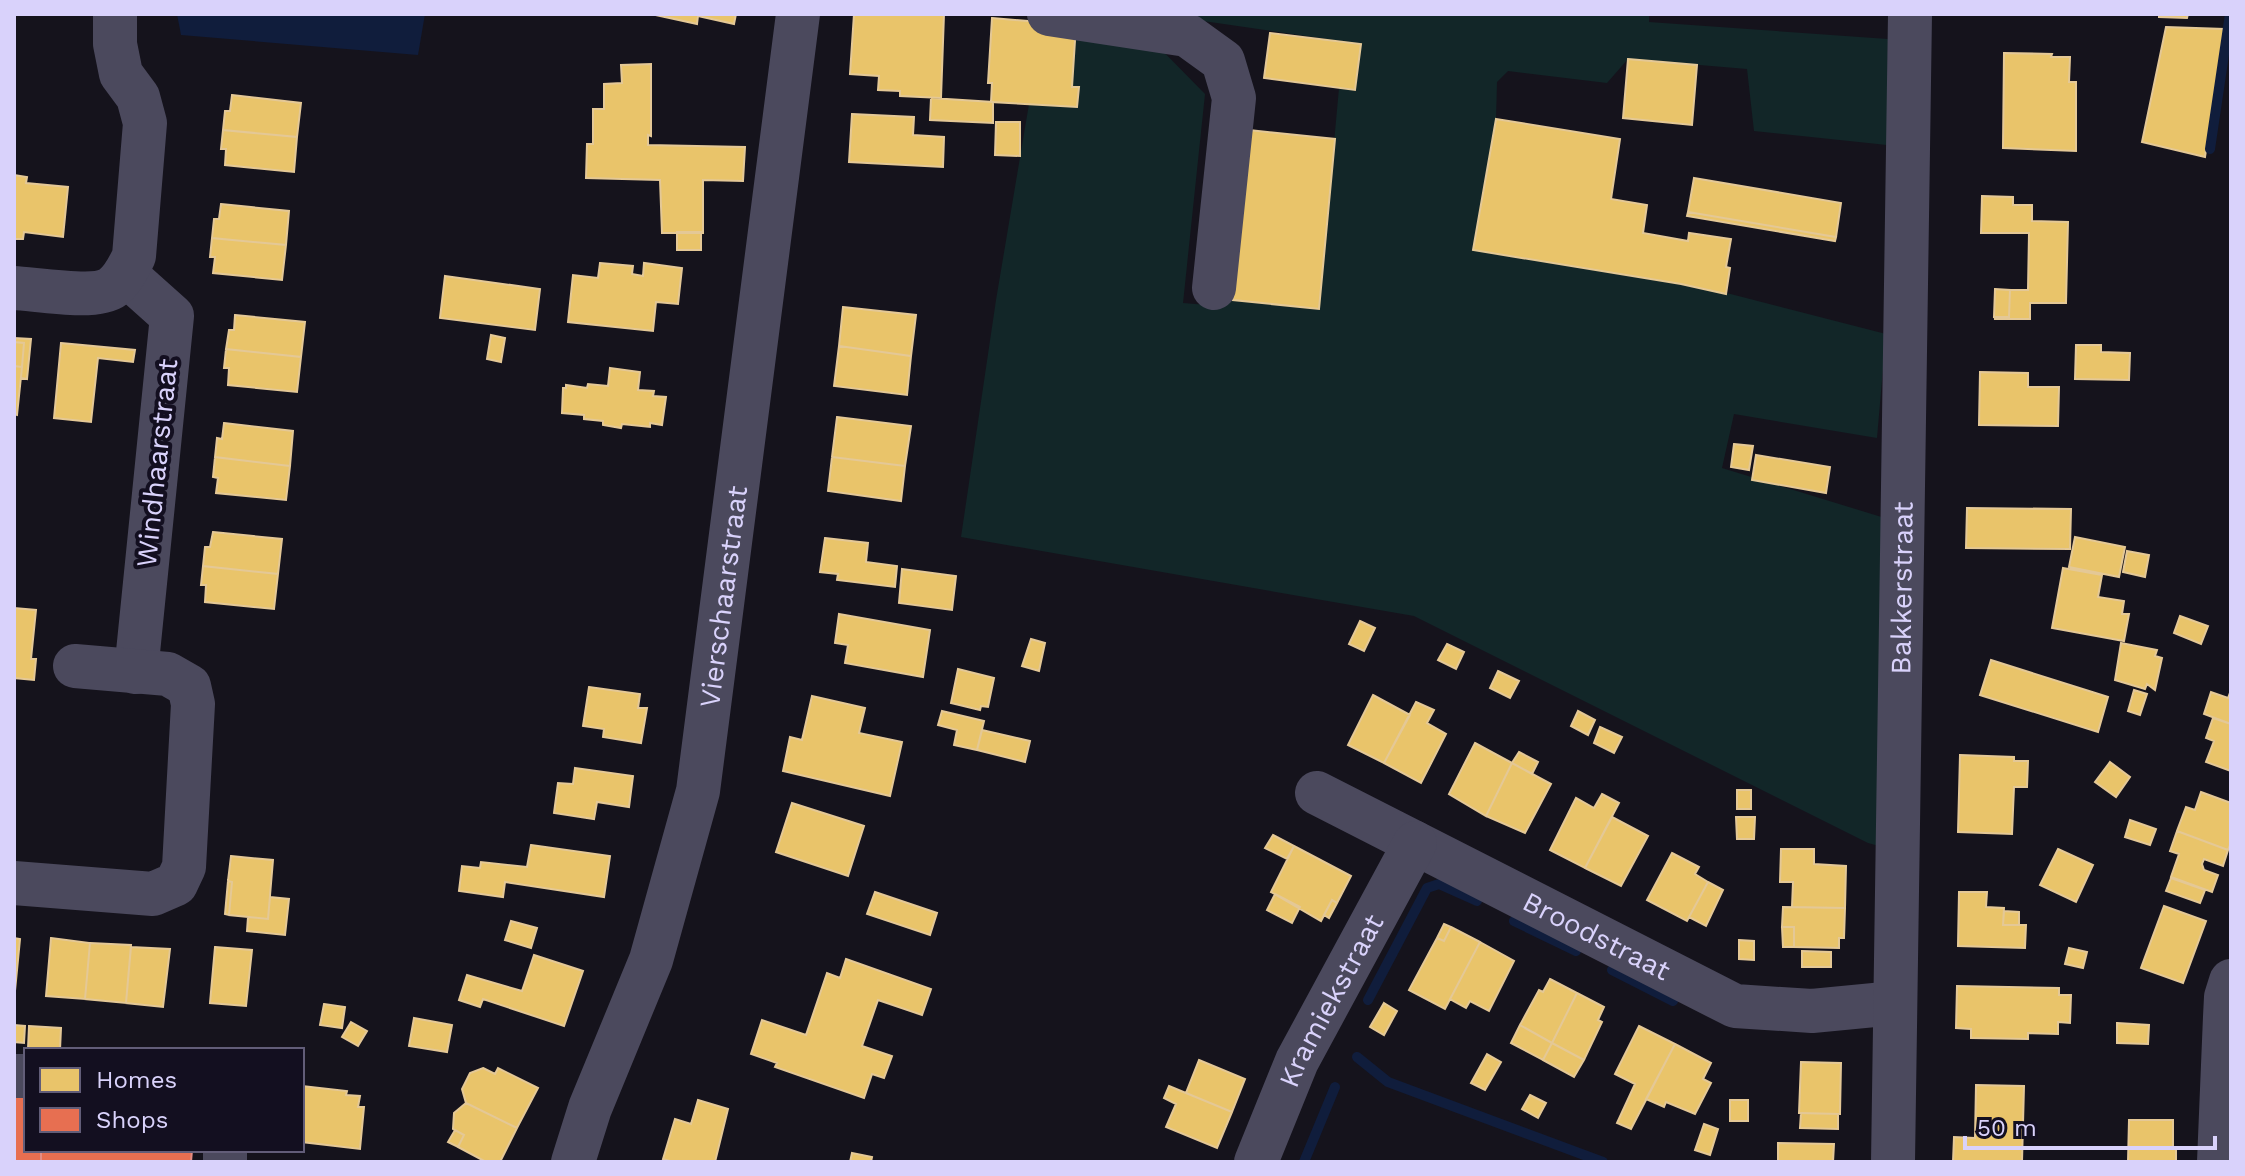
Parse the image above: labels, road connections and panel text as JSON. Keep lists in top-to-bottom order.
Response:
{
  "streets": {
    "street": [
      "Windhaarstraat",
      "Bakkerstraat",
      "Vierschaarstraat",
      "Broodstraat",
      "Kramiekstraat"
    ]
  },
  "crossings": [
    ["Bakkerstraat", "Broodstraat"],
    ["Broodstraat", "Kramiekstraat"]
  ],
  "legend": ["Homes", "Shops"],
  "scale_bar": "50 m"
}
